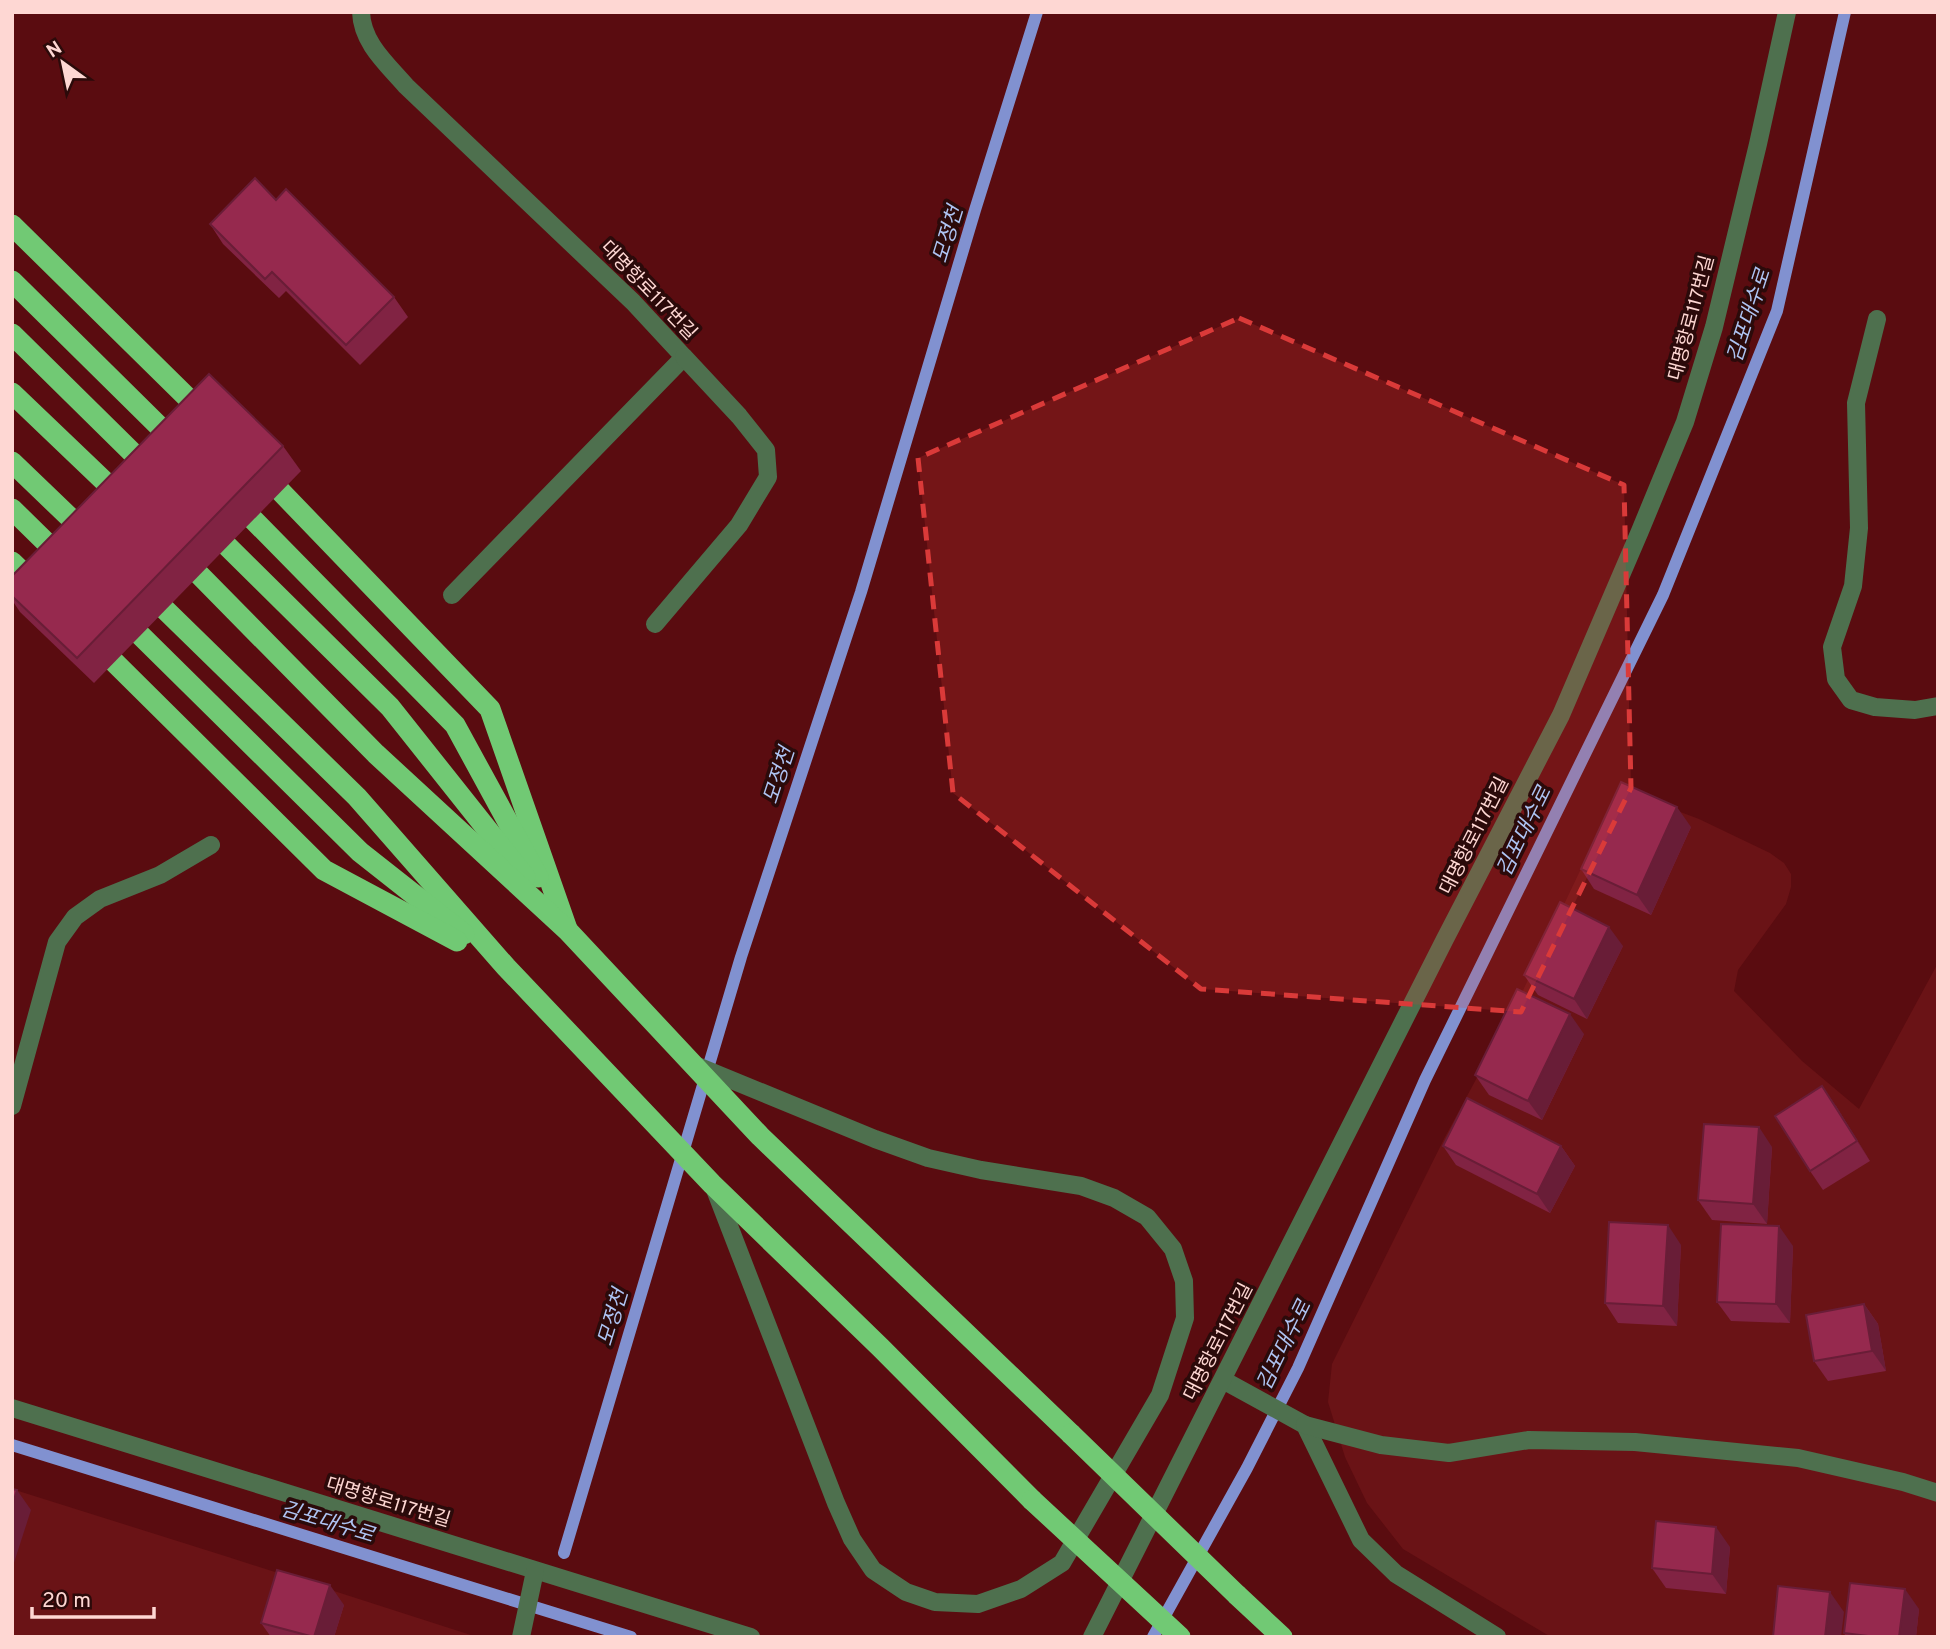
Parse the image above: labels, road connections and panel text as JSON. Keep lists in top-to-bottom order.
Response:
{
  "streets": {
    "lane": ["대명항로117번길"]
  },
  "water": ["모정천", "김포대수로"],
  "scale_bar": "20 m",
  "north": "top left"
}
